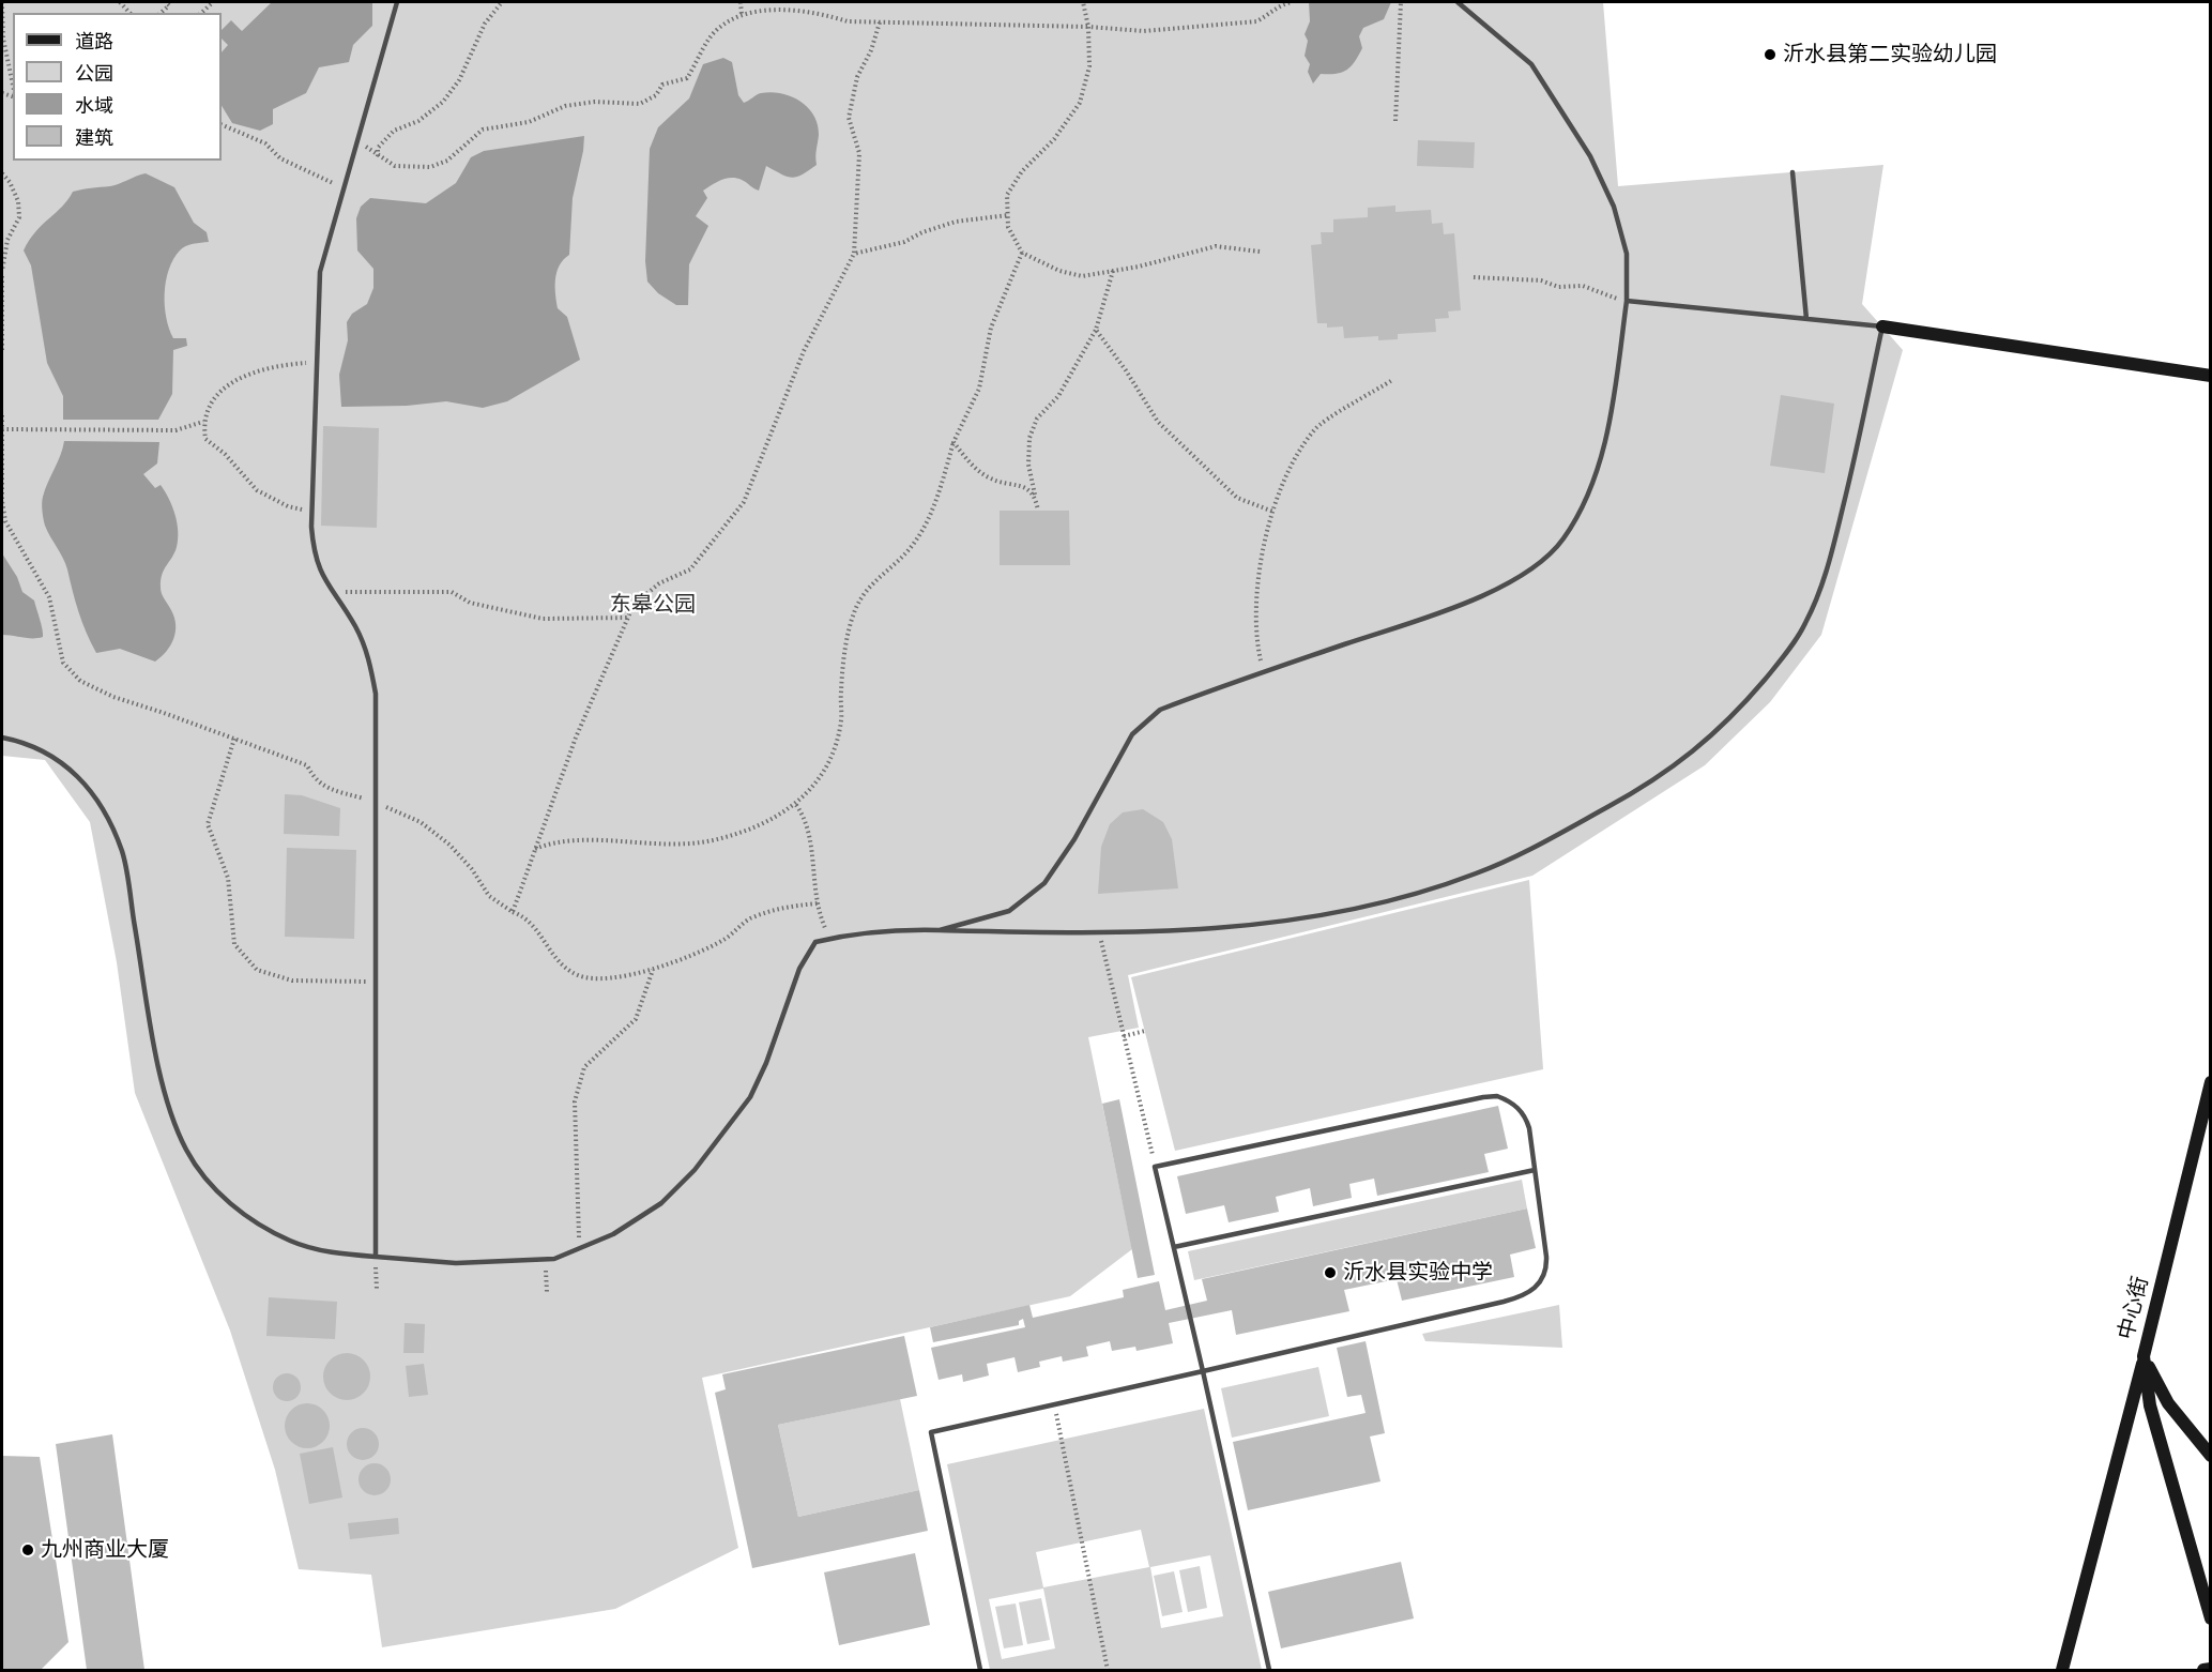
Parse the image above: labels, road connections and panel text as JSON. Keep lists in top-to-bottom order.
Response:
{
  "streets": {
    "main road": ["中心街"]
  },
  "parks": ["东皋公园"],
  "places": ["沂水县第二实验幼儿园", "沂水县实验中学", "九州商业大厦"],
  "legend": [
    "道路",
    "公园",
    "水域",
    "建筑"
  ]
}
